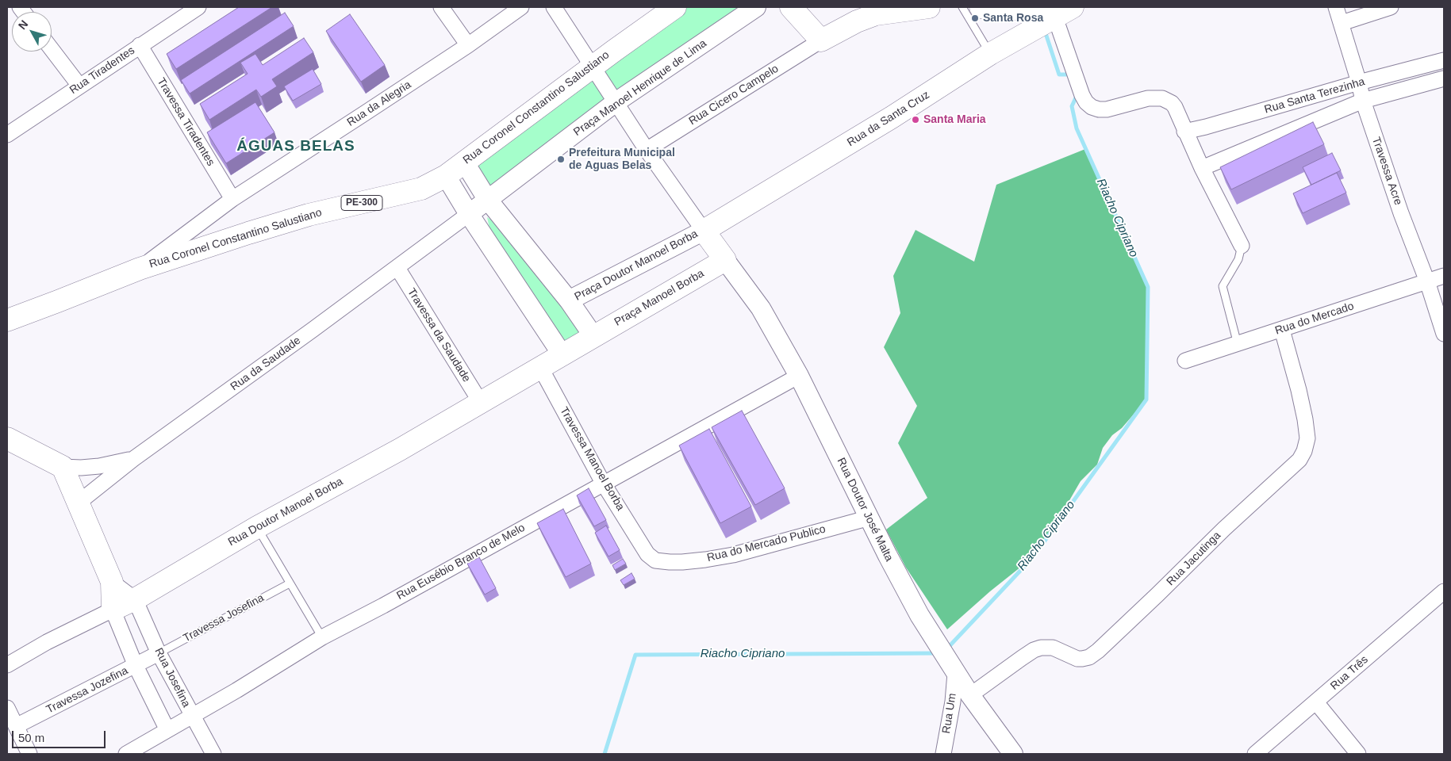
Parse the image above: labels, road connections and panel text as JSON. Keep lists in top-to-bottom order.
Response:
{
  "streets": {
    "main road": [
      "Rua Coronel Constantino Salustiano",
      "Rua da Santa Cruz",
      "PE-300",
      "Praça Manoel Borba",
      "Rua Doutor Manoel Borba"
    ],
    "street": [
      "Rua Tiradentes",
      "Praça Manoel Henrique de Lima",
      "Rua Cicero Campelo",
      "Rua Santa Terezinha",
      "Rua da Alegria",
      "Travessa Tiradentes",
      "Travessa Acre",
      "Praça Doutor Manoel Borba",
      "Rua do Mercado",
      "Travessa da Saudade",
      "Rua da Saudade",
      "Travessa Manoel Borba",
      "Rua Doutor José Malta",
      "Rua do Mercado Publico",
      "Rua Jacutinga",
      "Rua Eusébio Branco de Melo",
      "Rua Três",
      "Rua Josefina",
      "Travessa Jozefina",
      "Rua Um"
    ],
    "lane": ["Travessa Josefina"]
  },
  "crossings": [
    ["Rua Tiradentes", "Travessa Tiradentes"],
    ["Rua Santa Terezinha", "Travessa Acre"],
    ["Rua da Alegria", "Rua Coronel Constantino Salustiano"],
    ["Rua da Alegria", "Travessa Tiradentes"],
    ["Rua da Santa Cruz", "Praça Doutor Manoel Borba"],
    ["Travessa Acre", "Rua do Mercado"],
    ["Praça Manoel Borba", "Rua Doutor José Malta"],
    ["Praça Manoel Borba", "Rua Doutor Manoel Borba"],
    ["Rua do Mercado", "Rua Jacutinga"],
    ["Travessa da Saudade", "Rua da Saudade"],
    ["Travessa da Saudade", "Rua Doutor Manoel Borba"],
    ["Travessa Manoel Borba", "Rua Doutor Manoel Borba"],
    ["Travessa Manoel Borba", "Rua do Mercado Publico"],
    ["Travessa Manoel Borba", "Rua Eusébio Branco de Melo"],
    ["Rua Doutor José Malta", "Rua do Mercado Publico"],
    ["Rua Doutor José Malta", "Rua Jacutinga"],
    ["Rua Doutor José Malta", "Rua Eusébio Branco de Melo"],
    ["Rua Doutor José Malta", "Rua Um"],
    ["Rua Doutor Manoel Borba", "Rua Josefina"],
    ["Rua Eusébio Branco de Melo", "Rua Josefina"],
    ["Travessa Josefina", "Rua Josefina"],
    ["Travessa Josefina", "Travessa Jozefina"],
    ["Rua Josefina", "Travessa Jozefina"]
  ],
  "districts": ["ÁGUAS BELAS"],
  "water": ["Riacho Cipriano"],
  "places": ["Santa Rosa", "Santa Maria", "Prefeitura Municipal de Aguas Belas"],
  "scale_bar": "50 m",
  "north": "top left"
}
